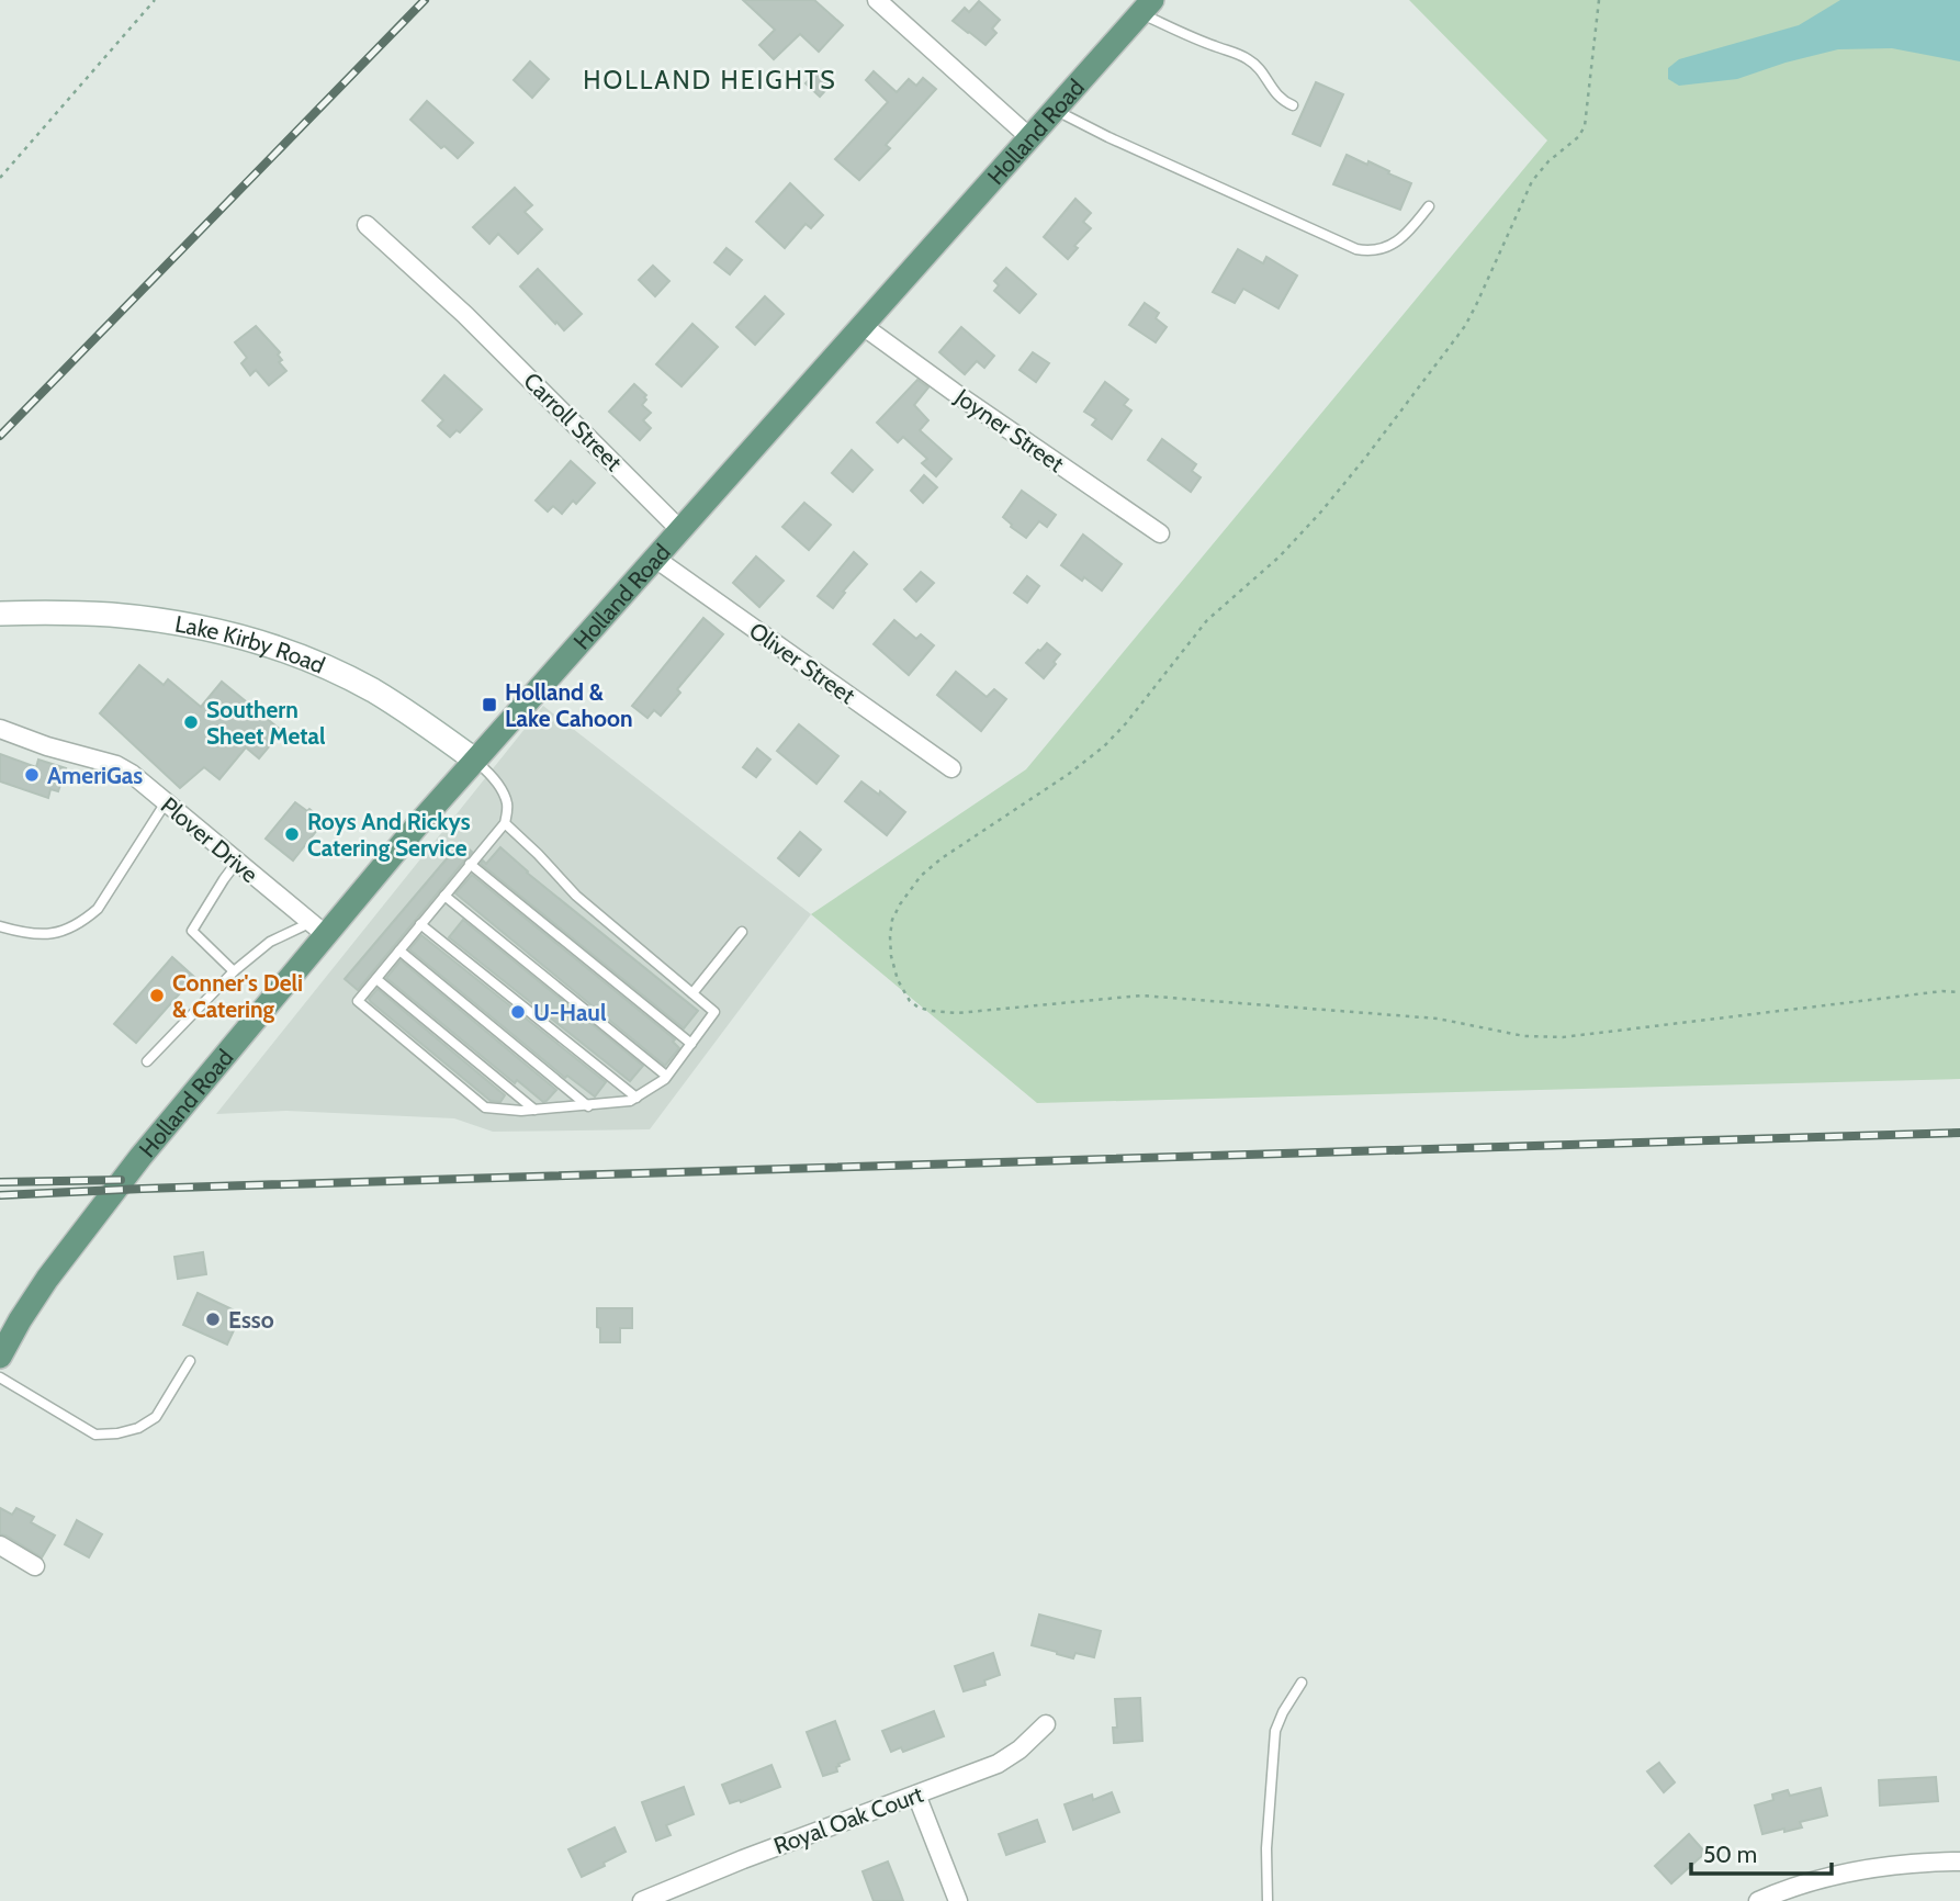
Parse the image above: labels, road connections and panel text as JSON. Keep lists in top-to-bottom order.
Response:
{
  "streets": {
    "main road": ["Holland Road"],
    "street": [
      "Carroll Street",
      "Joyner Street",
      "Lake Kirby Road",
      "Oliver Street",
      "Plover Drive",
      "Royal Oak Court"
    ]
  },
  "crossings": [
    ["Holland Road", "Carroll Street"],
    ["Holland Road", "Joyner Street"],
    ["Holland Road", "Lake Kirby Road"],
    ["Holland Road", "Oliver Street"],
    ["Holland Road", "Plover Drive"]
  ],
  "districts": ["HOLLAND HEIGHTS"],
  "places": {
    "transit": ["Holland & Lake Cahoon"],
    "other": [
      "Southern Sheet Metal",
      "AmeriGas",
      "Roys And Rickys Catering Service",
      "Conner's Deli & Catering",
      "U-Haul",
      "Esso"
    ]
  },
  "scale_bar": "50 m"
}
